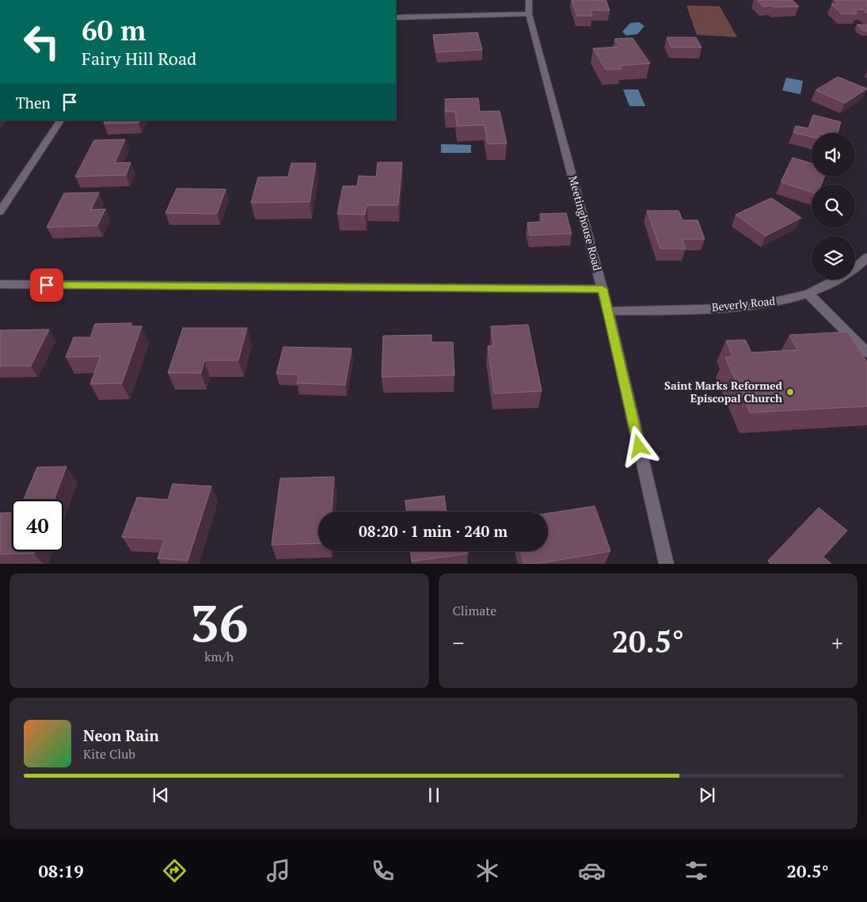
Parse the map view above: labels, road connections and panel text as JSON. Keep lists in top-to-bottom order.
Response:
{
  "streets": {
    "street": ["Meetinghouse Road", "Beverly Road"]
  },
  "crossings": [
    ["Meetinghouse Road", "Beverly Road"]
  ],
  "places": ["Saint Marks Reformed Episcopal Church"],
  "page": {
    "turn": ["60 m", "Fairy Hill Road"],
    "then": "Then",
    "limit": "40",
    "trip": "08:20 · 1 min · 240 m",
    "tile": [
      ["36", "km/h"],
      "Climate"
    ],
    "heat": ["−", "20.5°", "+"],
    "song": ["Neon Rain", "Kite Club"],
    "tabs": ["08:19", "20.5°"]
  }
}
